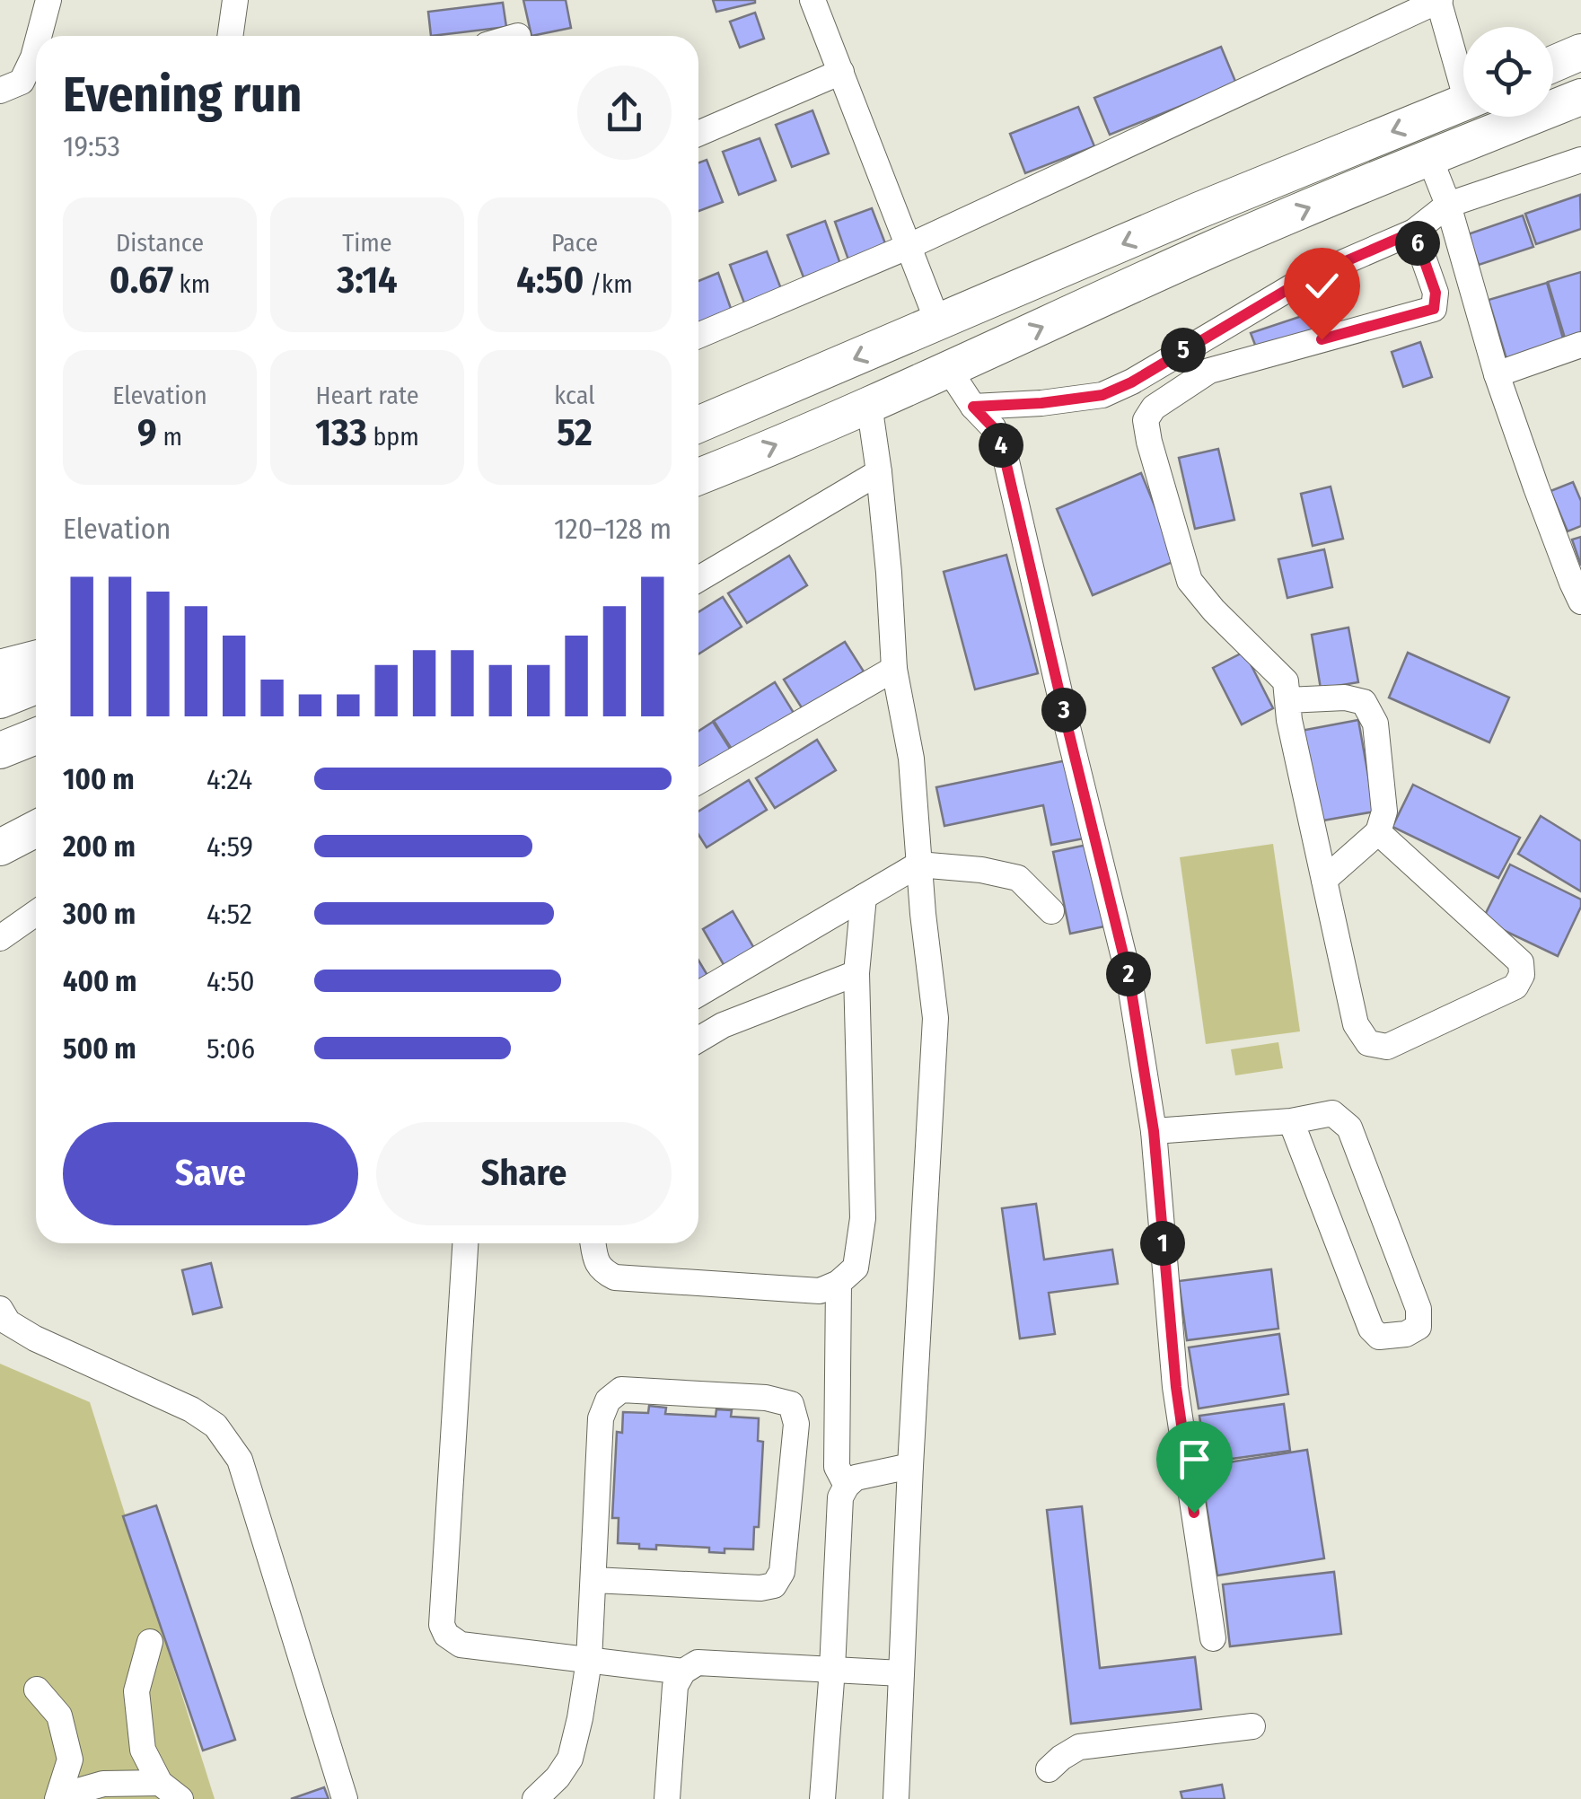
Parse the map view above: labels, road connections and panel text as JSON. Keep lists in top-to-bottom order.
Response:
{
  "page": {
    "heading": ["Evening run", "19:53"],
    "stats": [
      ["Distance", "0.67 km"],
      ["Time", "3:14"],
      ["Pace", "4:50 /km"],
      ["Elevation", "9 m"],
      ["Heart rate", "133 bpm"],
      ["kcal", "52"]
    ],
    "pins": [
      "6",
      "5",
      "4",
      "3",
      "2",
      "1"
    ],
    "chart": ["Elevation", "120–128 m"],
    "list": [
      {
        "name": "100 m",
        "note": "4:24"
      },
      {
        "name": "200 m",
        "note": "4:59"
      },
      {
        "name": "300 m",
        "note": "4:52"
      },
      {
        "name": "400 m",
        "note": "4:50"
      },
      {
        "name": "500 m",
        "note": "5:06"
      }
    ],
    "buttons": ["Save", "Share"]
  }
}
